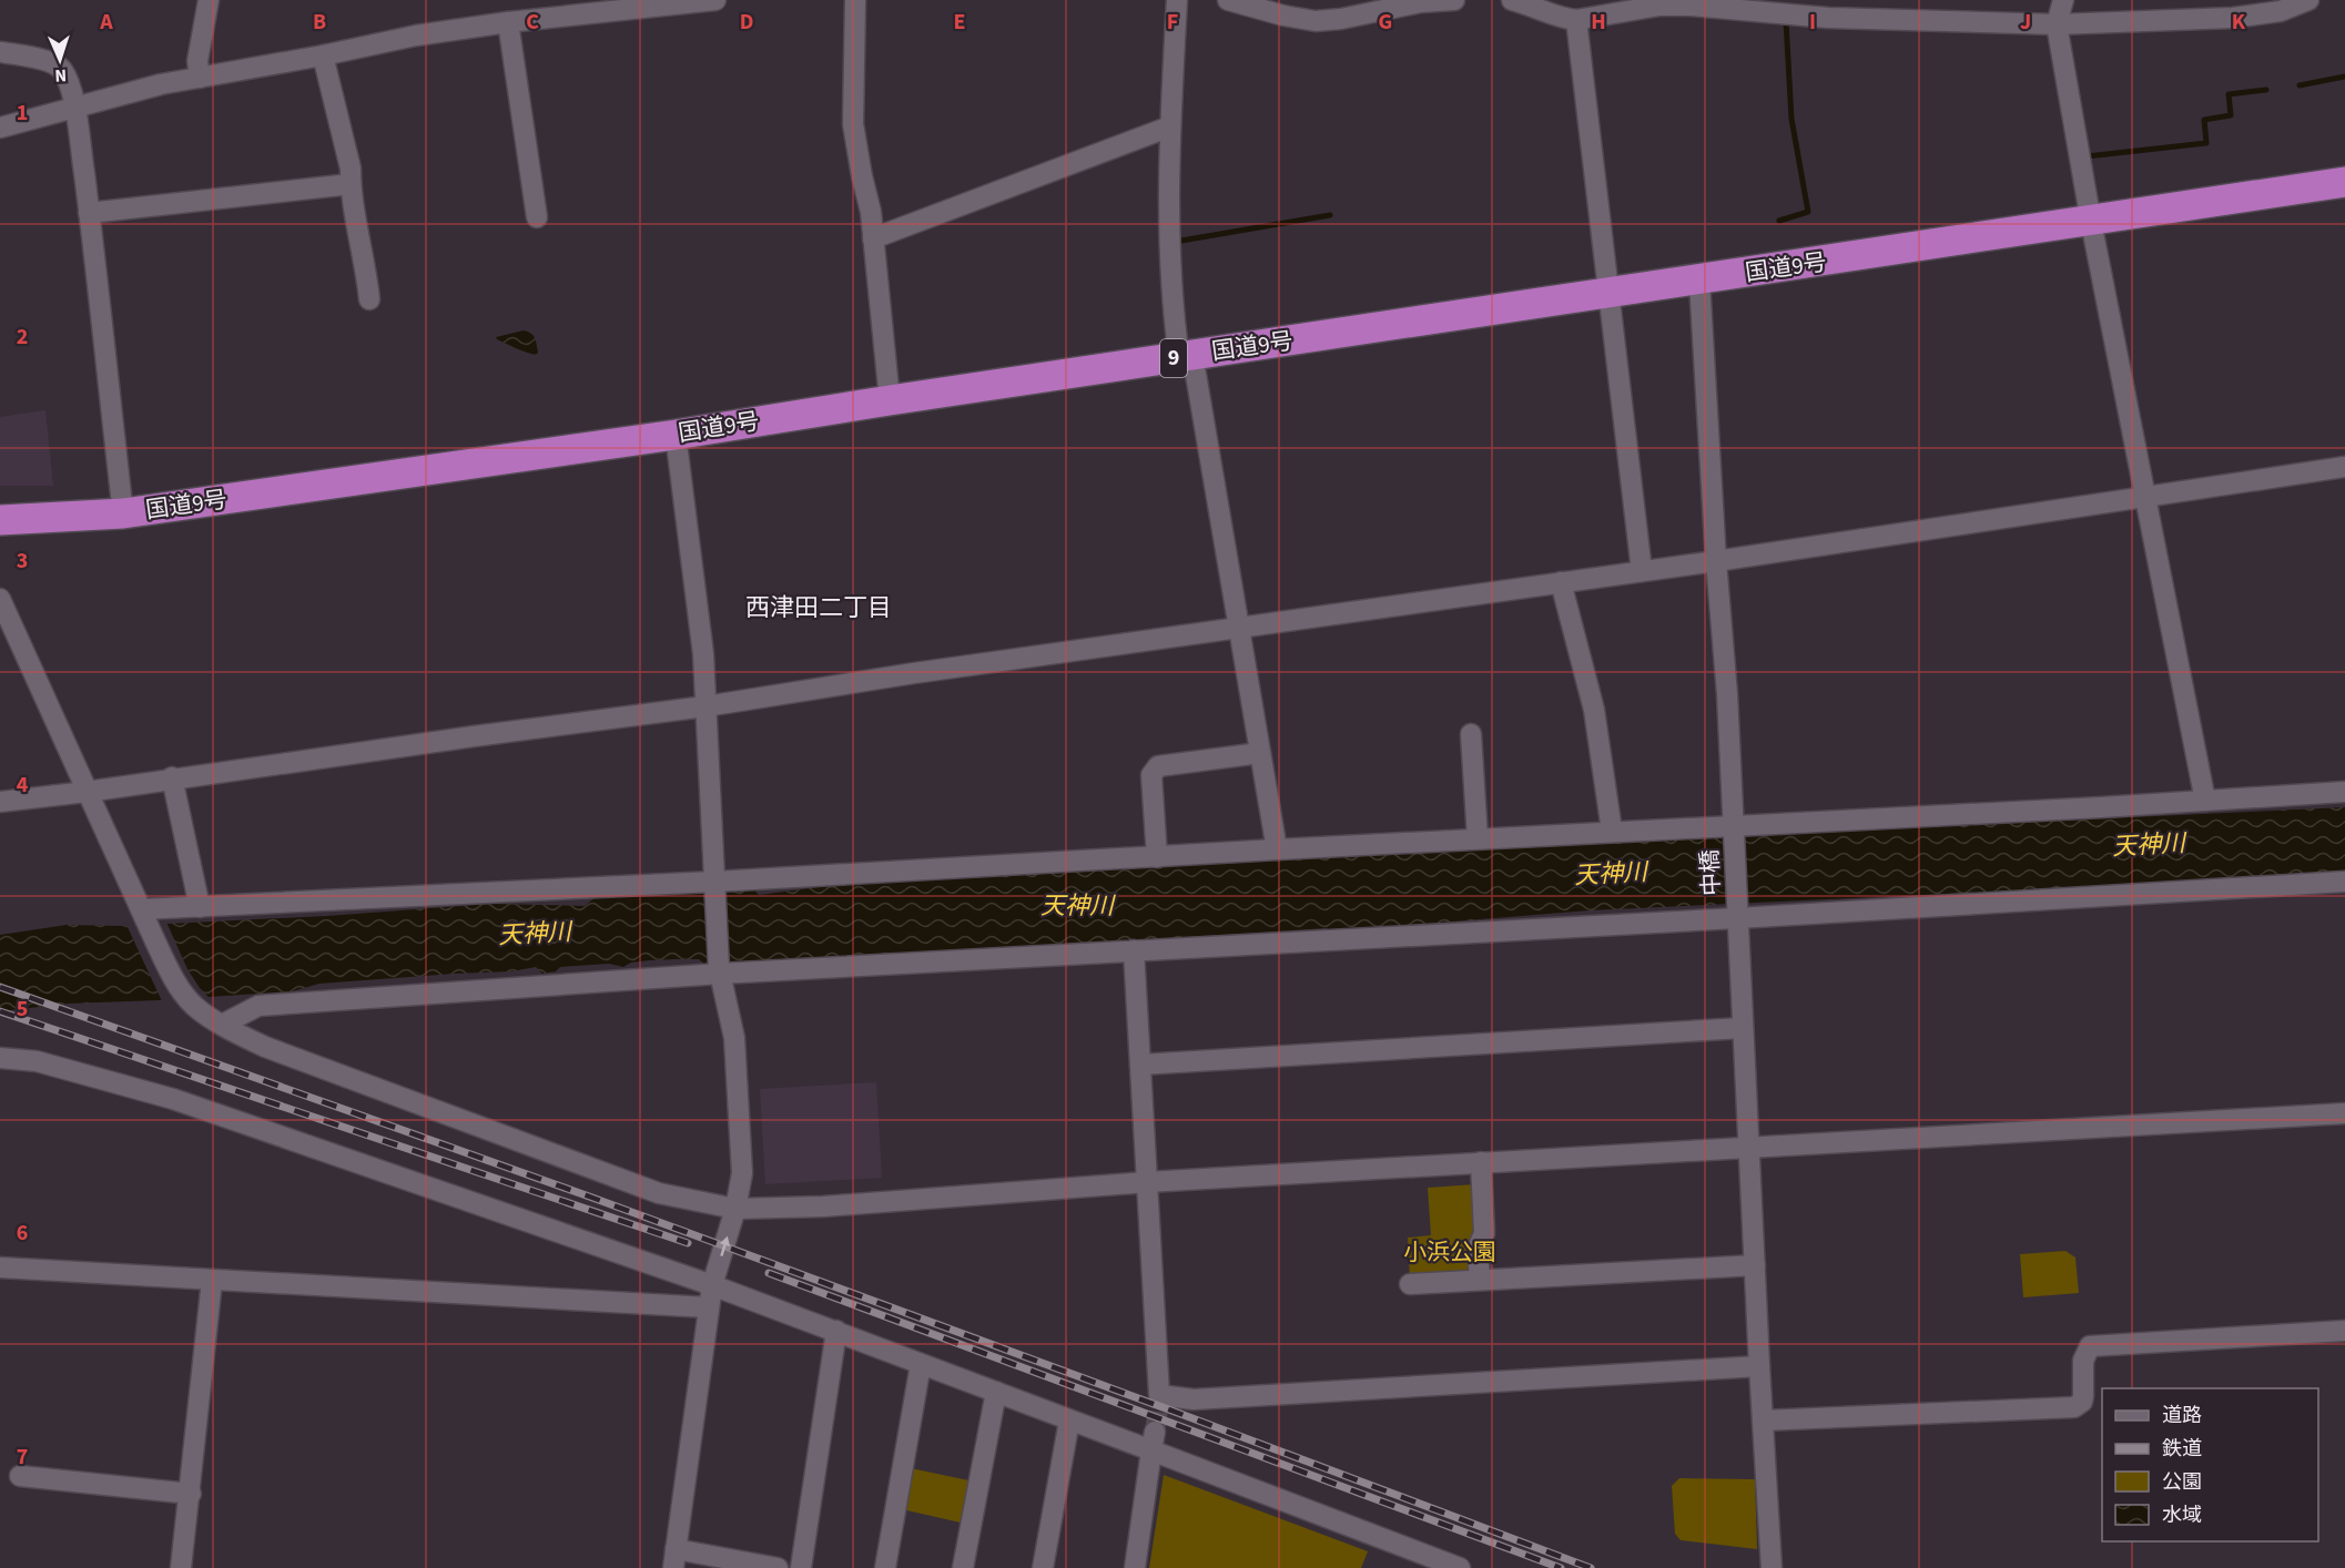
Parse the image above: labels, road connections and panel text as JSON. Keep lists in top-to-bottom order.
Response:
{
  "streets": {
    "highway": ["国道9号", "9"],
    "street": ["中橋"]
  },
  "crossings": [
    ["国道9号", "中橋"]
  ],
  "districts": ["西津田二丁目"],
  "water": ["天神川"],
  "parks": ["小浜公園"],
  "legend": [
    "道路",
    "鉄道",
    "公園",
    "水域"
  ],
  "north": "bottom",
  "grid": {
    "columns": [
      "A",
      "B",
      "C",
      "D",
      "E",
      "F",
      "G",
      "H",
      "I",
      "J",
      "K"
    ],
    "rows": [
      "1",
      "2",
      "3",
      "4",
      "5",
      "6",
      "7"
    ]
  }
}
